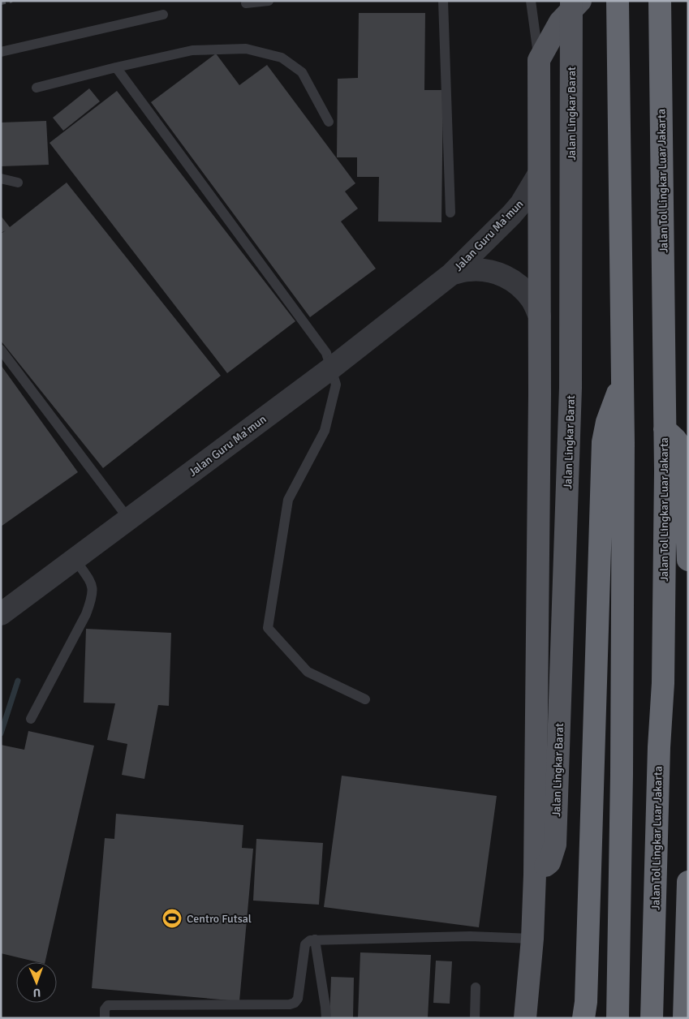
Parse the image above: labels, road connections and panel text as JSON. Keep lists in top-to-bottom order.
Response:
{
  "streets": {
    "highway": ["Jalan Tol Lingkar Luar Jakarta"],
    "main road": ["Jalan Lingkar Barat"],
    "street": ["Jalan Guru Ma'mun"]
  },
  "crossings": [
    ["Jalan Lingkar Barat", "Jalan Guru Ma'mun"]
  ],
  "places": {
    "sports": ["Centro Futsal"]
  },
  "north": "bottom"
}
